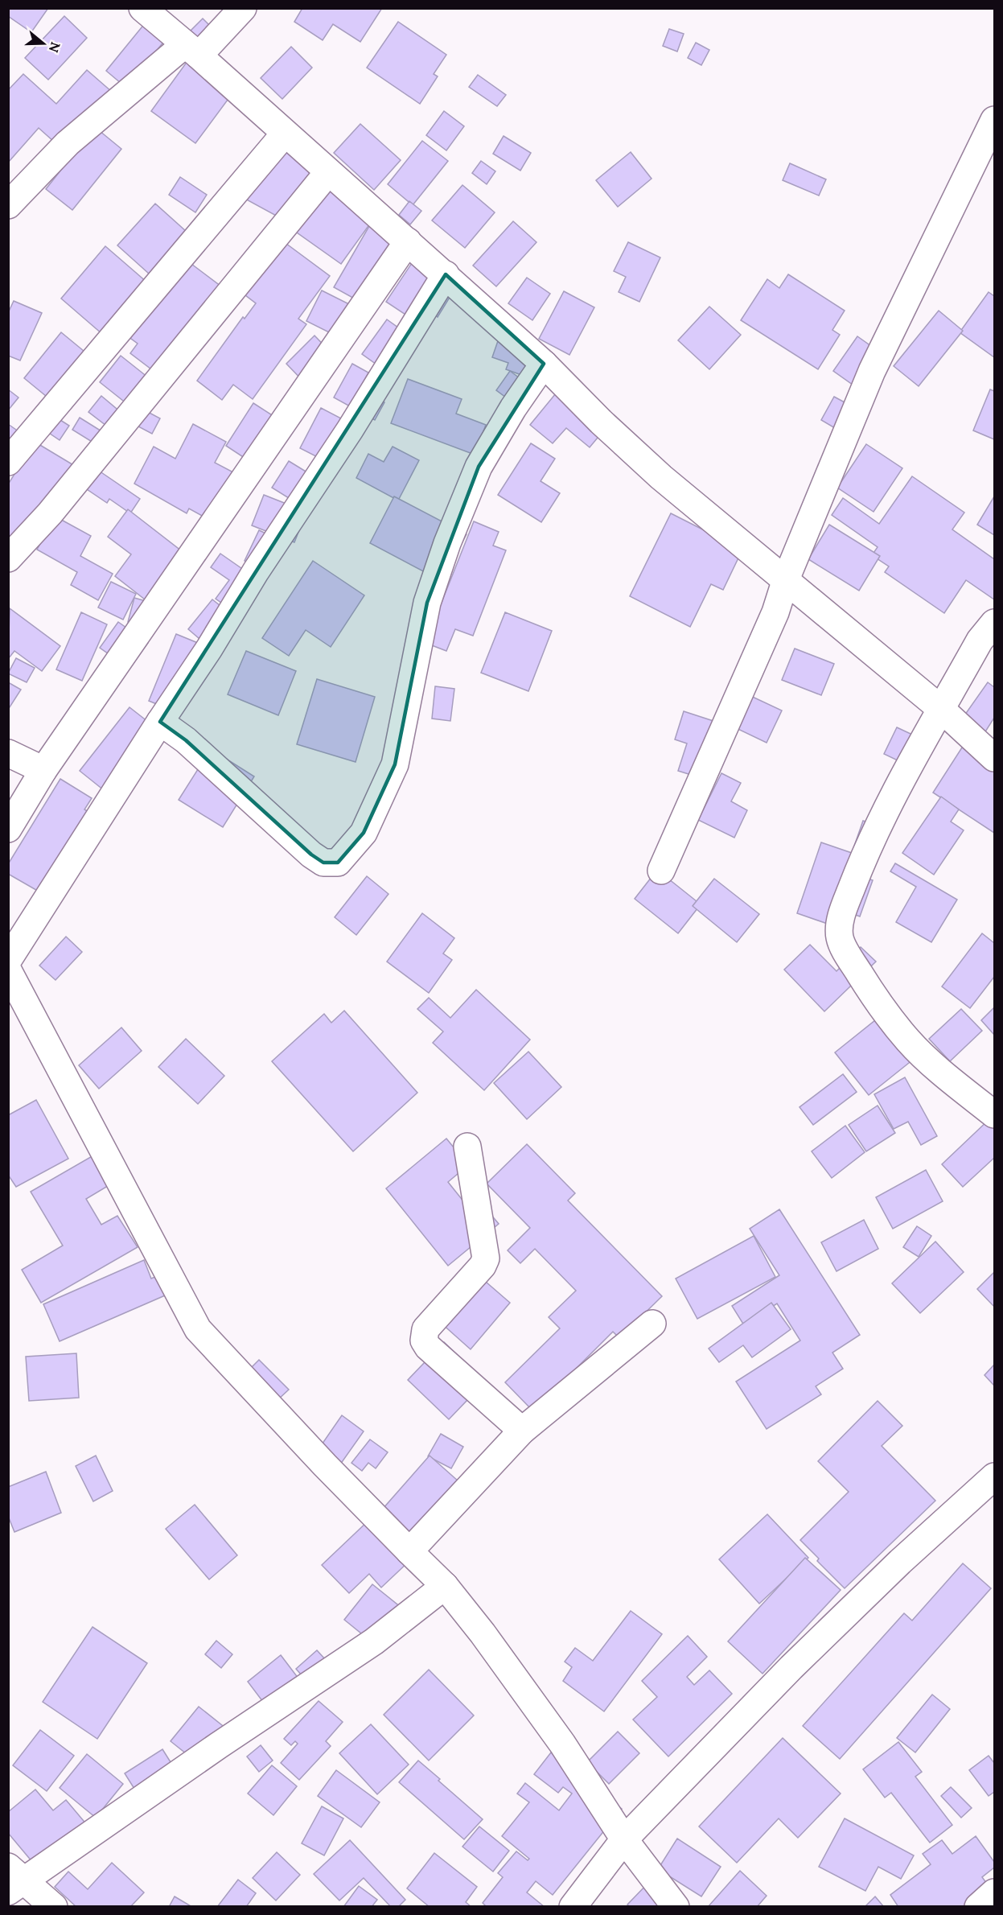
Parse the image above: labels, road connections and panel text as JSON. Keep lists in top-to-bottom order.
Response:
{
  "north": "right"
}
